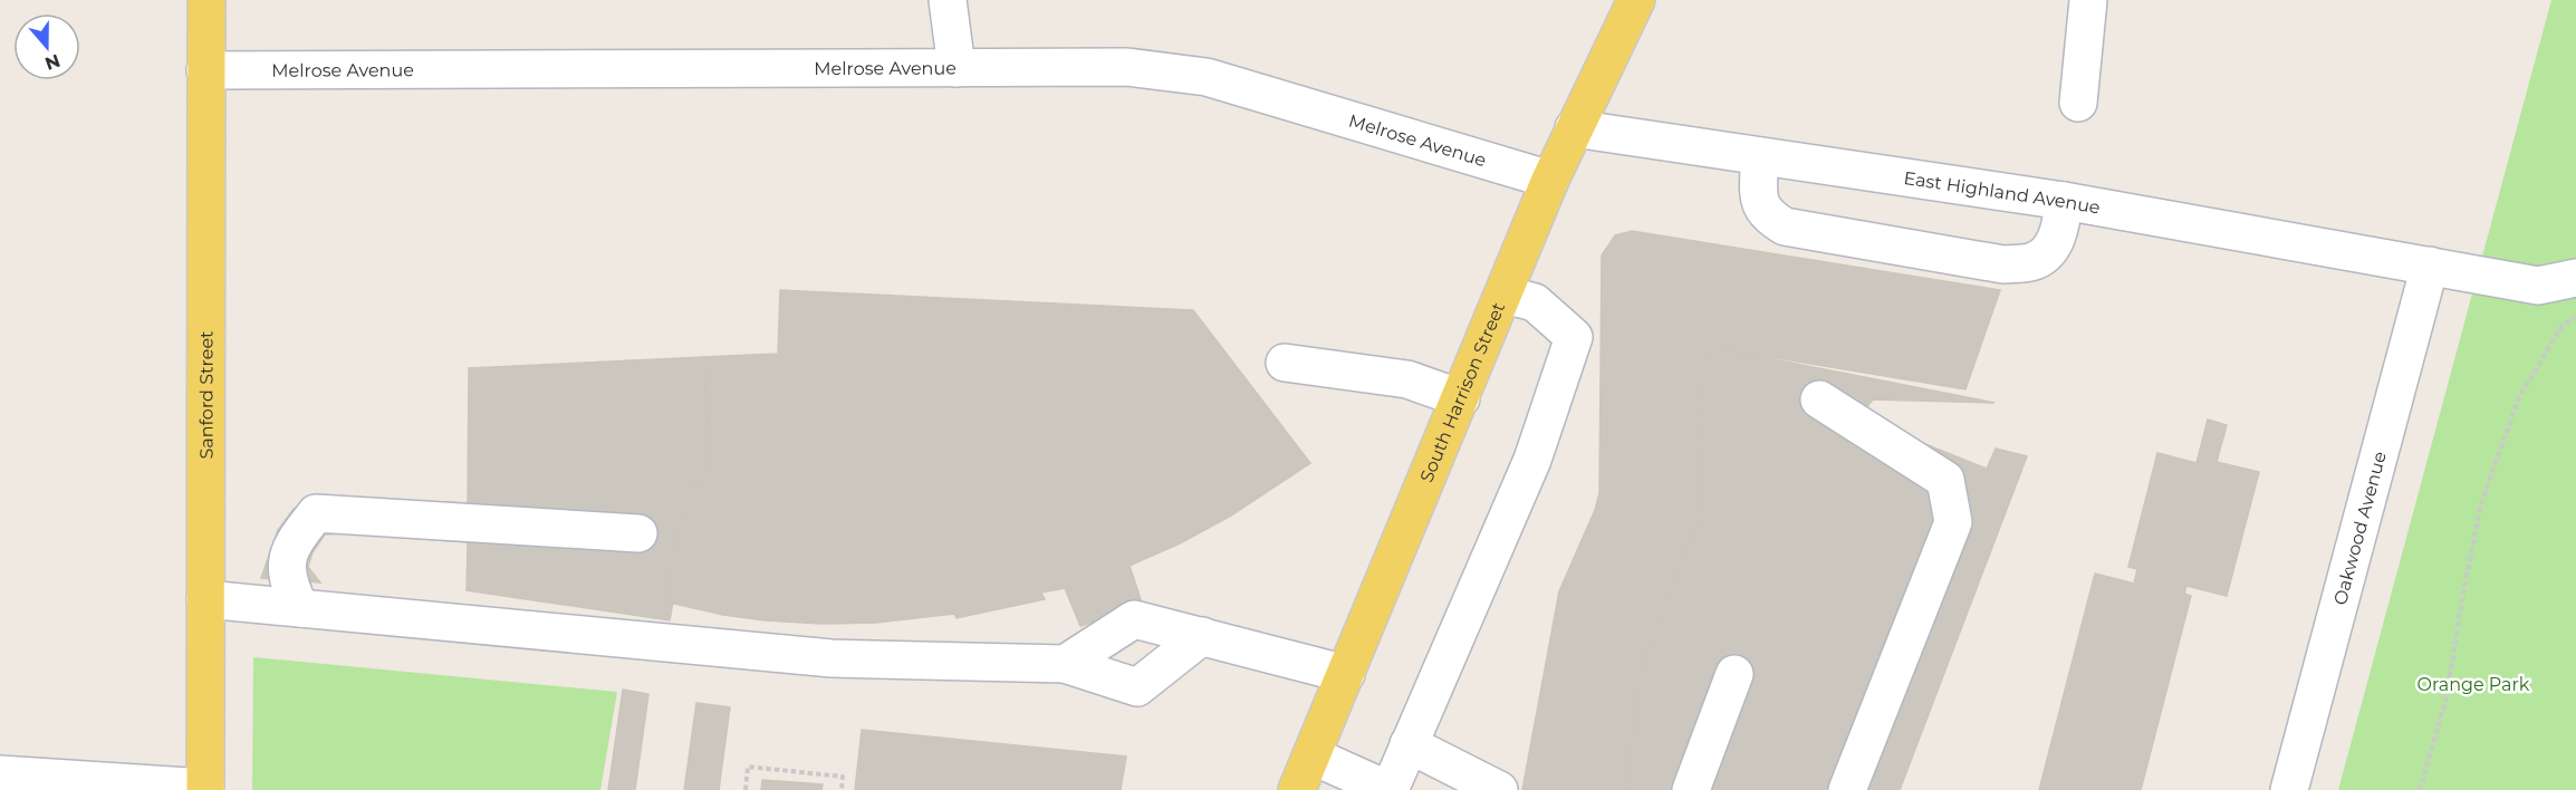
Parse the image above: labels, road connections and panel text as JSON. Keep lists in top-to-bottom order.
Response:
{
  "streets": {
    "main road": ["South Harrison Street", "Sanford Street"],
    "street": ["Melrose Avenue", "East Highland Avenue", "Oakwood Avenue"]
  },
  "crossings": [
    ["Melrose Avenue", "South Harrison Street"],
    ["Melrose Avenue", "Sanford Street"],
    ["East Highland Avenue", "South Harrison Street"],
    ["East Highland Avenue", "Oakwood Avenue"]
  ],
  "parks": ["Orange Park"],
  "north": "bottom"
}
